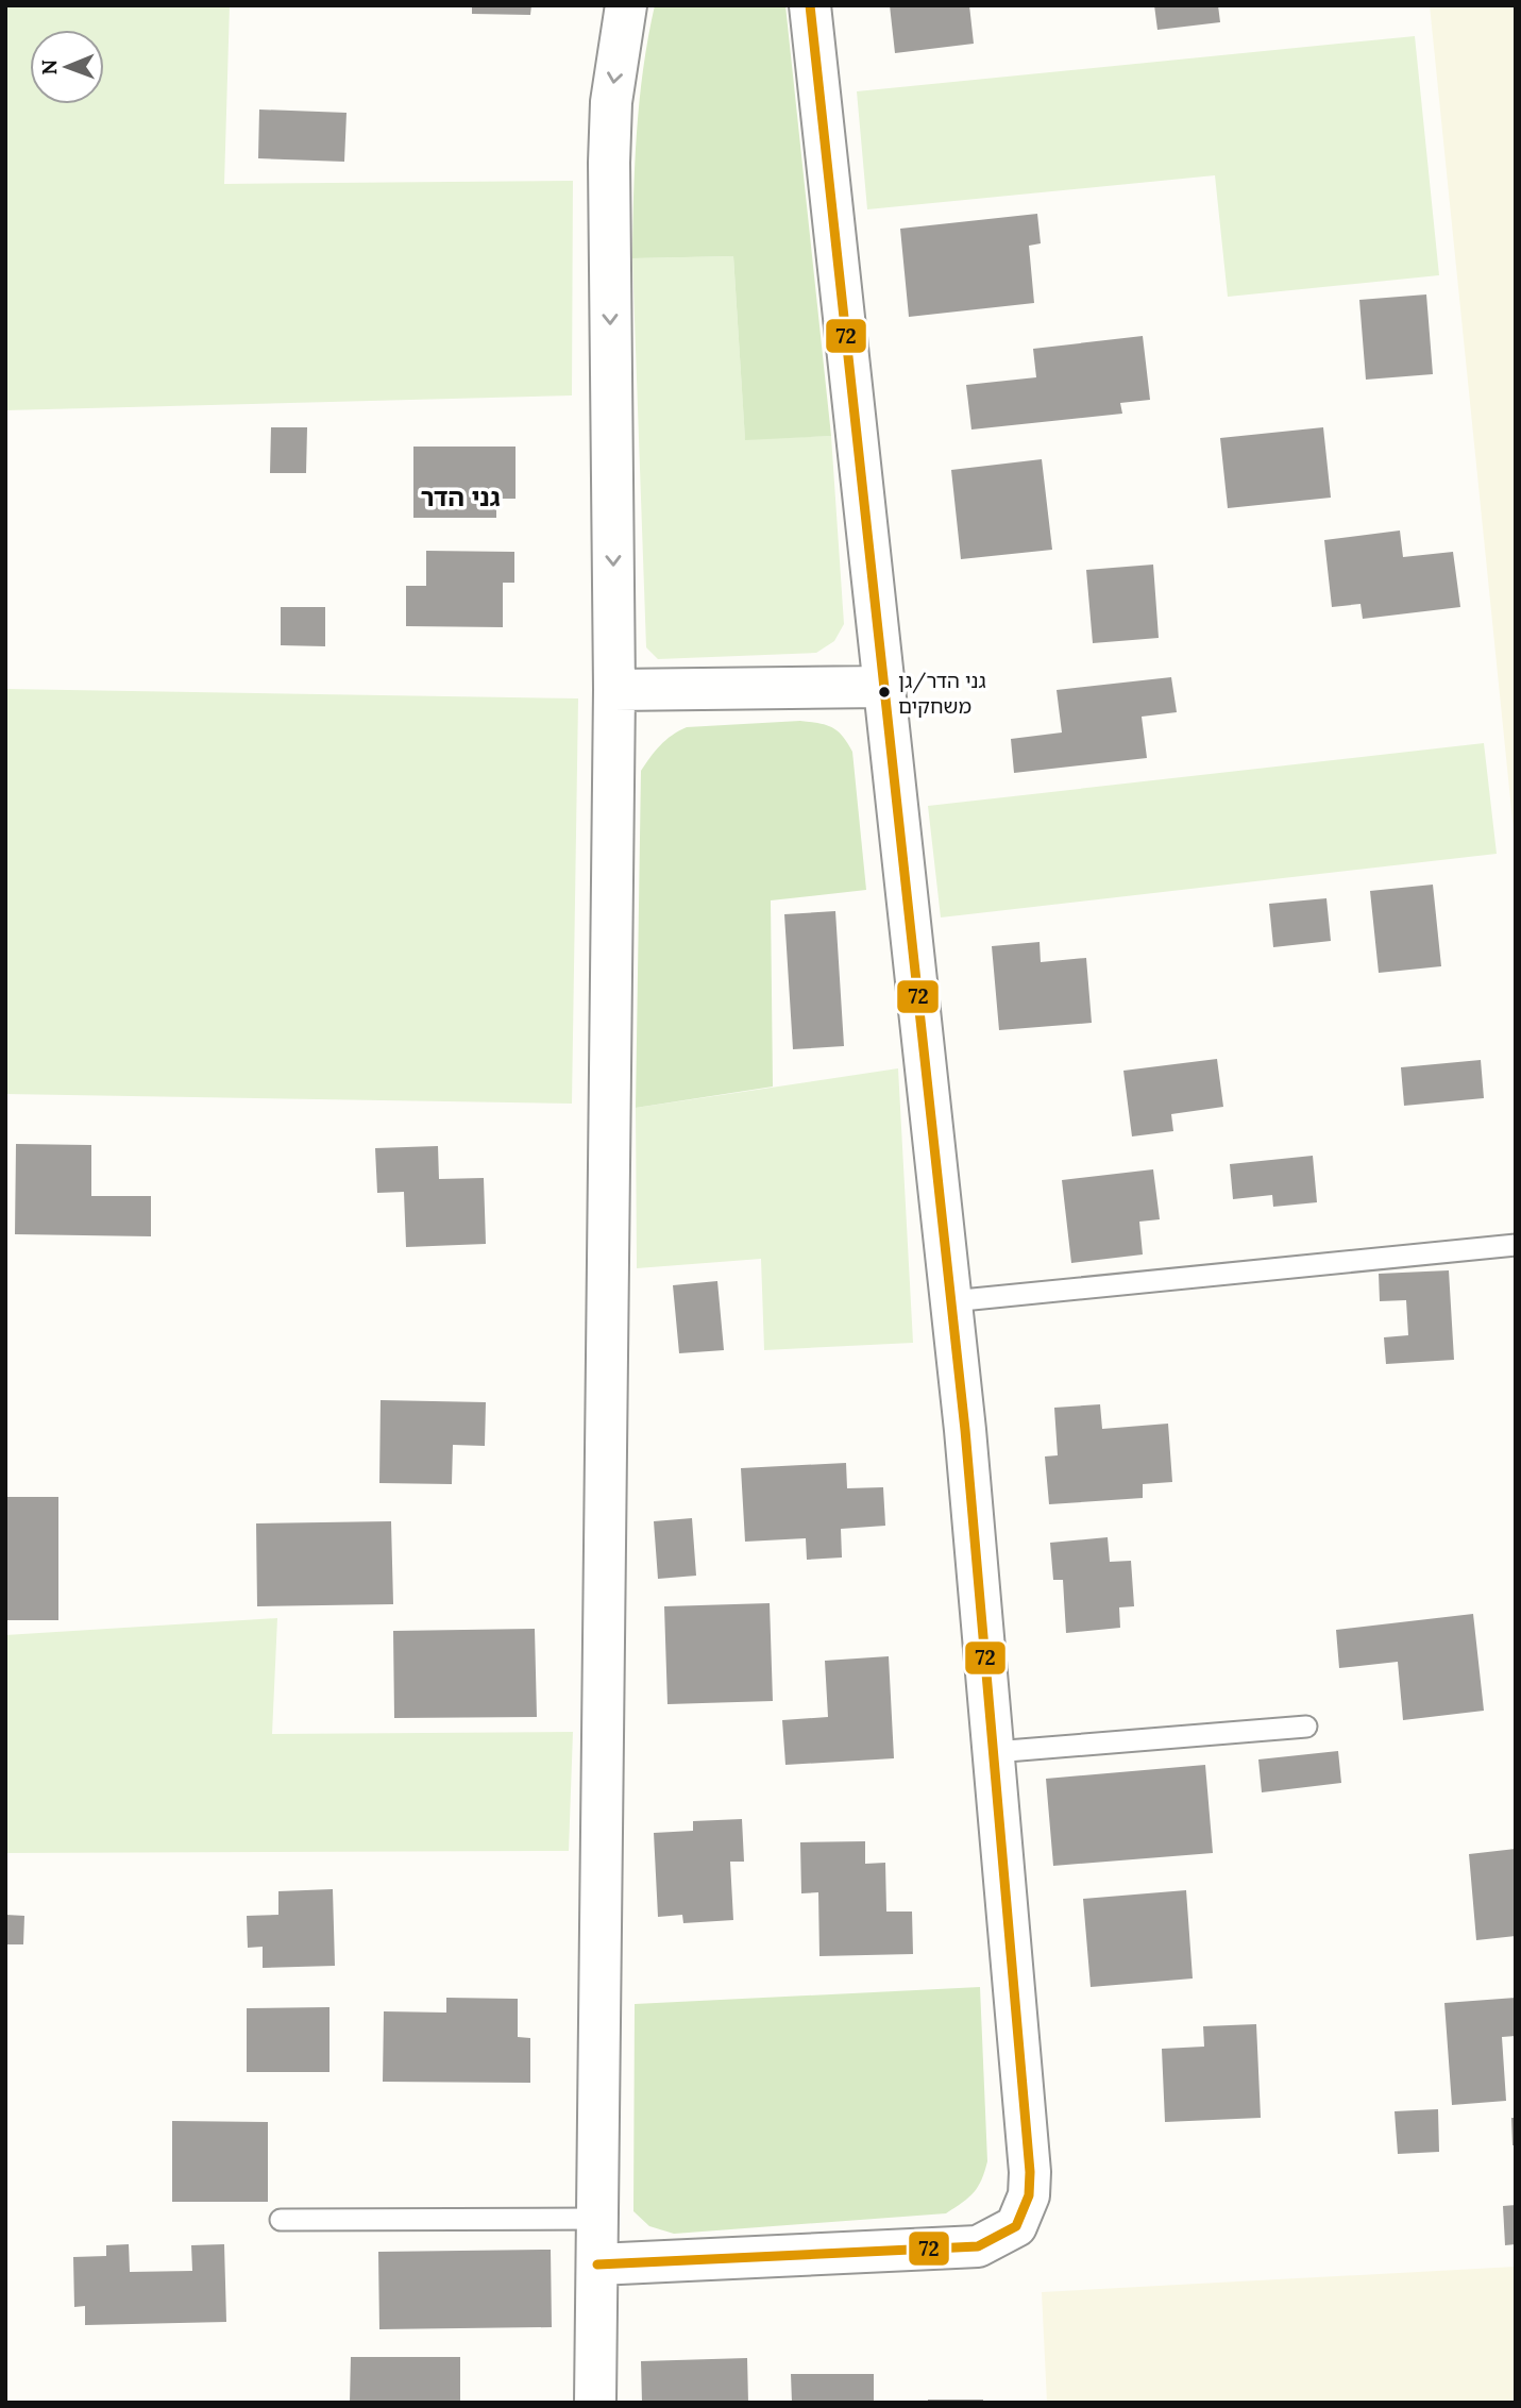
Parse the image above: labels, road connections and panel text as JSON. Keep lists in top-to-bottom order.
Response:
{
  "districts": ["גני הדר"],
  "places": ["גני הדר/גן משחקים"],
  "lines": ["transit line 72"],
  "north": "left"
}
